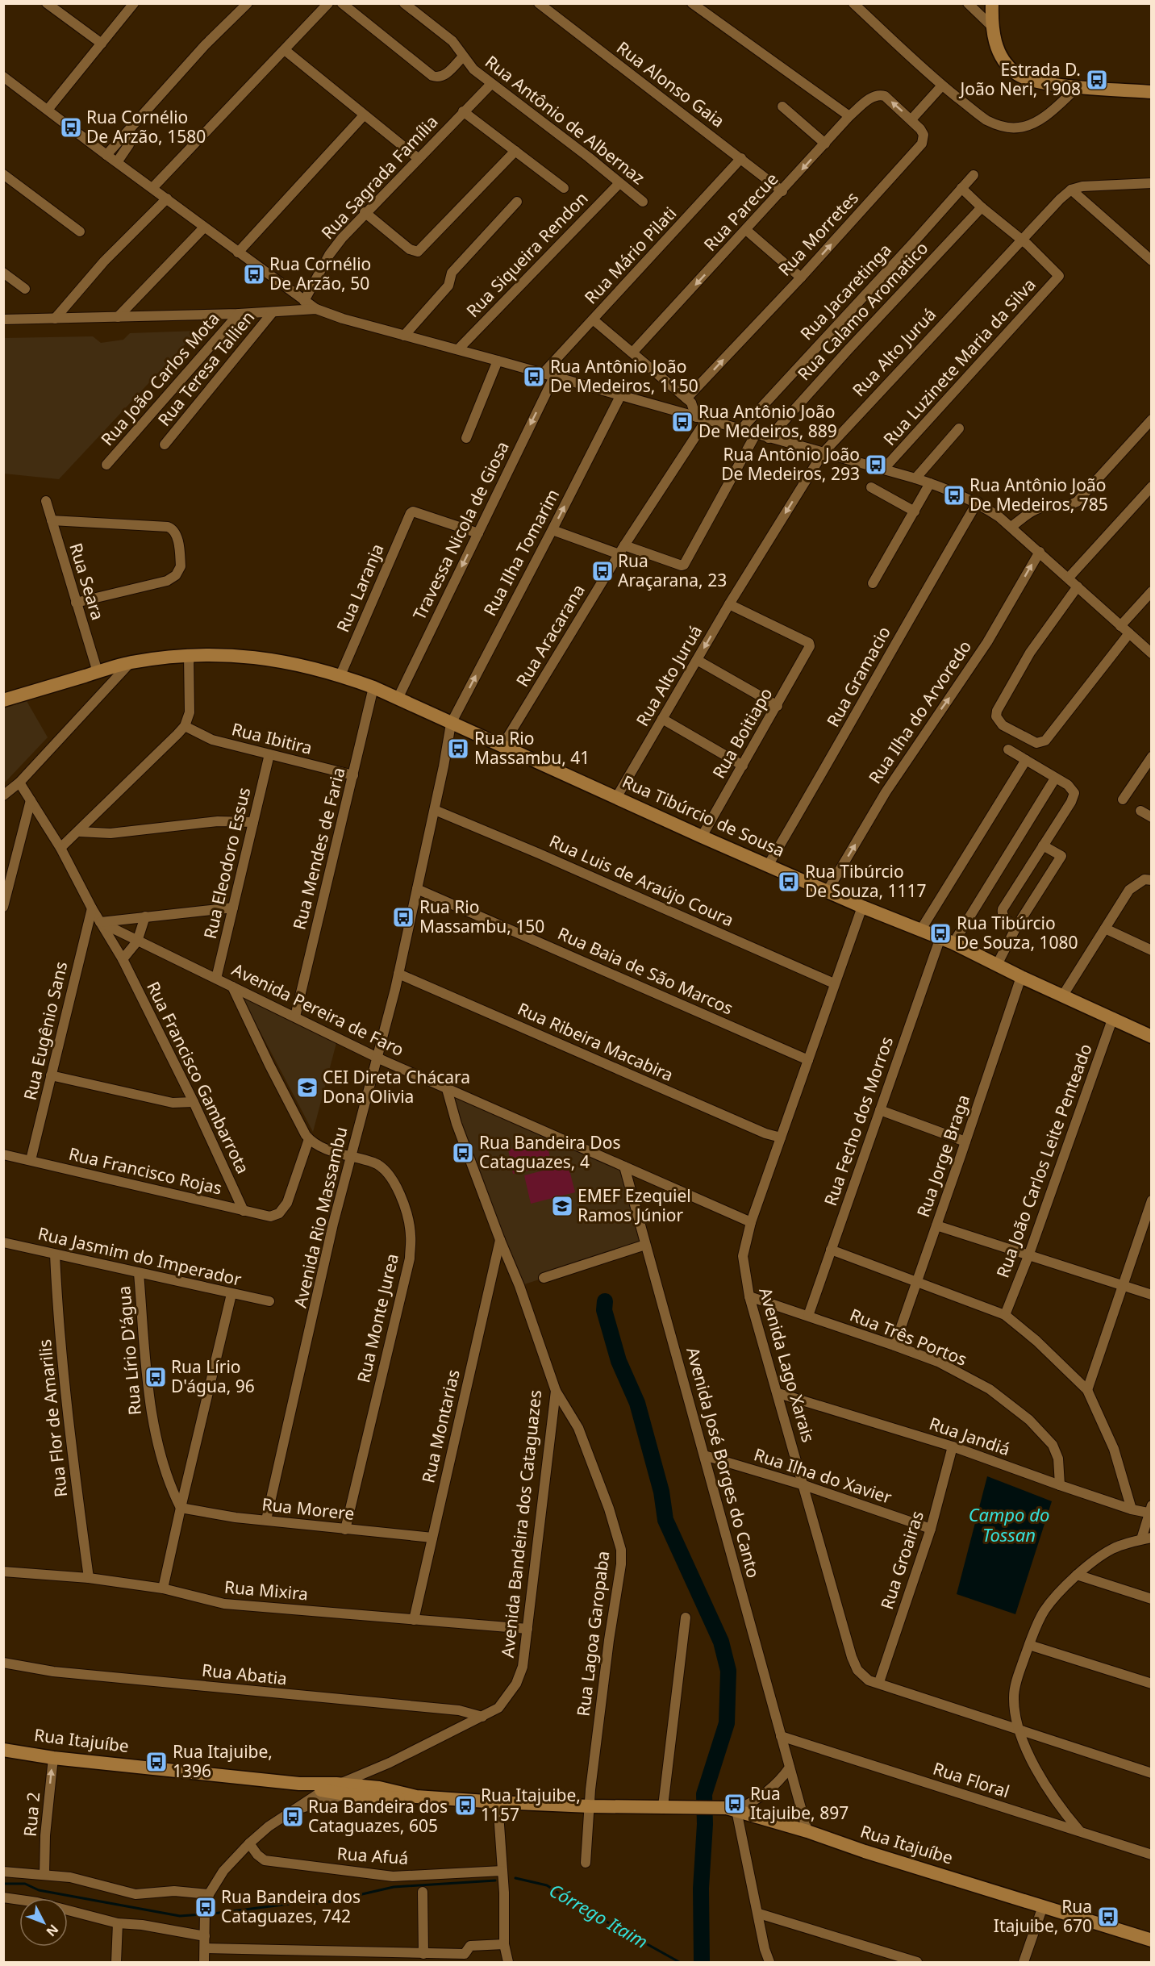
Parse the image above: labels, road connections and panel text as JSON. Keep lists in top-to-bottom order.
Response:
{
  "streets": {
    "main road": ["Rua Tibúrcio de Sousa", "Rua Itajuíbe"],
    "street": [
      "Rua Alonso Gaia",
      "Rua Antônio de Albernaz",
      "Rua Sagrada Família",
      "Rua Parecue",
      "Rua Morretes",
      "Rua Siqueira Rendon",
      "Rua Mário Pilati",
      "Rua Jacaretinga",
      "Rua Calamo Aromatico",
      "Rua Alto Juruá",
      "Rua Luzinete Maria da Silva",
      "Rua Teresa Tallien",
      "Rua João Carlos Mota",
      "Travessa Nicola de Giosa",
      "Rua Ilha Tomarim",
      "Rua Seara",
      "Rua Laranja",
      "Rua Aracarana",
      "Rua Gramacio",
      "Rua Ilha do Arvoredo",
      "Rua Boitiapo",
      "Rua Ibitira",
      "Rua Mendes de Faria",
      "Rua Eleodoro Essus",
      "Rua Luis de Araújo Coura",
      "Rua Baia de São Marcos",
      "Avenida Pereira de Faro",
      "Rua Eugênio Sans",
      "Rua Ribeira Macabira",
      "Rua Francisco Gambarrota",
      "Rua Fecho dos Morros",
      "Rua Jorge Braga",
      "Rua João Carlos Leite Penteado",
      "Rua Francisco Rojas",
      "Avenida Rio Massambu",
      "Rua Jasmim do Imperador",
      "Rua Monte Jurea",
      "Rua Três Portos",
      "Rua Lírio D'água",
      "Avenida Lago Xarais",
      "Rua Flor de Amarilis",
      "Rua Montarias",
      "Rua Jandiá",
      "Avenida José Borges do Canto",
      "Rua Ilha do Xavier",
      "Rua Morere",
      "Avenida Bandeira dos Cataguazes",
      "Rua Groairas",
      "Rua Mixira",
      "Rua Lagoa Garopaba",
      "Rua Abatia",
      "Rua Floral",
      "Rua 2",
      "Rua Afuá"
    ]
  },
  "crossings": [
    ["Rua Alonso Gaia", "Rua Parecue"],
    ["Rua Alonso Gaia", "Rua Mário Pilati"],
    ["Rua Antônio de Albernaz", "Rua Sagrada Família"],
    ["Rua Antônio de Albernaz", "Rua Siqueira Rendon"],
    ["Rua Parecue", "Rua Morretes"],
    ["Rua Alto Juruá", "Rua Luzinete Maria da Silva"],
    ["Rua Alto Juruá", "Rua Boitiapo"],
    ["Rua Alto Juruá", "Rua Tibúrcio de Sousa"],
    ["Travessa Nicola de Giosa", "Rua Laranja"],
    ["Travessa Nicola de Giosa", "Rua Tibúrcio de Sousa"],
    ["Rua Ilha Tomarim", "Rua Tibúrcio de Sousa"],
    ["Rua Ilha Tomarim", "Avenida Rio Massambu"],
    ["Rua Seara", "Rua Tibúrcio de Sousa"],
    ["Rua Laranja", "Rua Tibúrcio de Sousa"],
    ["Rua Aracarana", "Rua Tibúrcio de Sousa"],
    ["Rua Gramacio", "Rua Tibúrcio de Sousa"],
    ["Rua Ilha do Arvoredo", "Rua Tibúrcio de Sousa"],
    ["Rua Boitiapo", "Rua Tibúrcio de Sousa"],
    ["Rua Ibitira", "Rua Mendes de Faria"],
    ["Rua Ibitira", "Rua Eleodoro Essus"],
    ["Rua Tibúrcio de Sousa", "Rua Mendes de Faria"],
    ["Rua Tibúrcio de Sousa", "Rua Fecho dos Morros"],
    ["Rua Tibúrcio de Sousa", "Rua Jorge Braga"],
    ["Rua Tibúrcio de Sousa", "Rua João Carlos Leite Penteado"],
    ["Rua Tibúrcio de Sousa", "Avenida Rio Massambu"],
    ["Rua Tibúrcio de Sousa", "Avenida Lago Xarais"],
    ["Rua Mendes de Faria", "Avenida Pereira de Faro"],
    ["Rua Eleodoro Essus", "Avenida Pereira de Faro"],
    ["Rua Luis de Araújo Coura", "Avenida Rio Massambu"],
    ["Rua Luis de Araújo Coura", "Avenida Lago Xarais"],
    ["Rua Baia de São Marcos", "Avenida Rio Massambu"],
    ["Rua Baia de São Marcos", "Avenida Lago Xarais"],
    ["Avenida Pereira de Faro", "Rua Francisco Gambarrota"],
    ["Avenida Pereira de Faro", "Avenida Rio Massambu"],
    ["Avenida Pereira de Faro", "Avenida Lago Xarais"],
    ["Avenida Pereira de Faro", "Avenida José Borges do Canto"],
    ["Avenida Pereira de Faro", "Avenida Bandeira dos Cataguazes"],
    ["Rua Eugênio Sans", "Rua Francisco Rojas"],
    ["Rua Ribeira Macabira", "Avenida Rio Massambu"],
    ["Rua Ribeira Macabira", "Avenida Lago Xarais"],
    ["Rua Francisco Gambarrota", "Rua Francisco Rojas"],
    ["Rua Fecho dos Morros", "Rua Três Portos"],
    ["Rua Jorge Braga", "Rua Três Portos"],
    ["Rua Francisco Rojas", "Rua Monte Jurea"],
    ["Avenida Rio Massambu", "Rua Monte Jurea"],
    ["Avenida Rio Massambu", "Rua Morere"],
    ["Rua Jasmim do Imperador", "Rua Lírio D'água"],
    ["Rua Jasmim do Imperador", "Rua Flor de Amarilis"],
    ["Rua Monte Jurea", "Rua Morere"],
    ["Rua Três Portos", "Avenida Lago Xarais"],
    ["Rua Três Portos", "Rua Jandiá"],
    ["Rua Lírio D'água", "Rua Morere"],
    ["Avenida Lago Xarais", "Rua Jandiá"],
    ["Avenida Lago Xarais", "Rua Ilha do Xavier"],
    ["Avenida Lago Xarais", "Rua Groairas"],
    ["Rua Flor de Amarilis", "Rua Mixira"],
    ["Rua Montarias", "Rua Morere"],
    ["Rua Montarias", "Avenida Bandeira dos Cataguazes"],
    ["Rua Montarias", "Rua Mixira"],
    ["Rua Jandiá", "Rua Groairas"],
    ["Avenida José Borges do Canto", "Rua Ilha do Xavier"],
    ["Avenida José Borges do Canto", "Rua Itajuíbe"],
    ["Avenida José Borges do Canto", "Rua Floral"],
    ["Rua Ilha do Xavier", "Rua Groairas"],
    ["Avenida Bandeira dos Cataguazes", "Rua Mixira"],
    ["Avenida Bandeira dos Cataguazes", "Rua Lagoa Garopaba"],
    ["Avenida Bandeira dos Cataguazes", "Rua Abatia"],
    ["Avenida Bandeira dos Cataguazes", "Rua Itajuíbe"],
    ["Avenida Bandeira dos Cataguazes", "Rua Afuá"],
    ["Rua Lagoa Garopaba", "Rua Itajuíbe"],
    ["Rua Itajuíbe", "Rua 2"]
  ],
  "one_way": [
    "Rua Parecue",
    "Rua Morretes",
    "Travessa Nicola de Giosa",
    "Rua Ilha Tomarim",
    "Rua Ilha do Arvoredo",
    "Rua 2"
  ],
  "water": ["Campo do Tossan", "Córrego Itaim"],
  "places": {
    "bus stop": [
      "Estrada D. João Neri, 1908",
      "Rua Cornélio De Arzão, 1580",
      "Rua Cornélio De Arzão, 50",
      "Rua Antônio João De Medeiros, 1150",
      "Rua Antônio João De Medeiros, 889",
      "Rua Antônio João De Medeiros, 293",
      "Rua Antônio João De Medeiros, 785",
      "Rua Araçarana, 23",
      "Rua Rio Massambu, 41",
      "Rua Tibúrcio De Souza, 1117",
      "Rua Rio Massambu, 150",
      "Rua Tibúrcio De Souza, 1080",
      "Rua Bandeira Dos Cataguazes, 4",
      "Rua Lírio D'água, 96",
      "Rua Itajuibe, 1396",
      "Rua Itajuibe, 897",
      "Rua Itajuibe, 1157",
      "Rua Bandeira dos Cataguazes, 605",
      "Rua Bandeira dos Cataguazes, 742",
      "Rua Itajuibe, 670"
    ],
    "school or university": ["CEI Direta Chácara Dona Olivia", "EMEF Ezequiel Ramos Júnior"]
  },
  "north": "bottom right"
}
